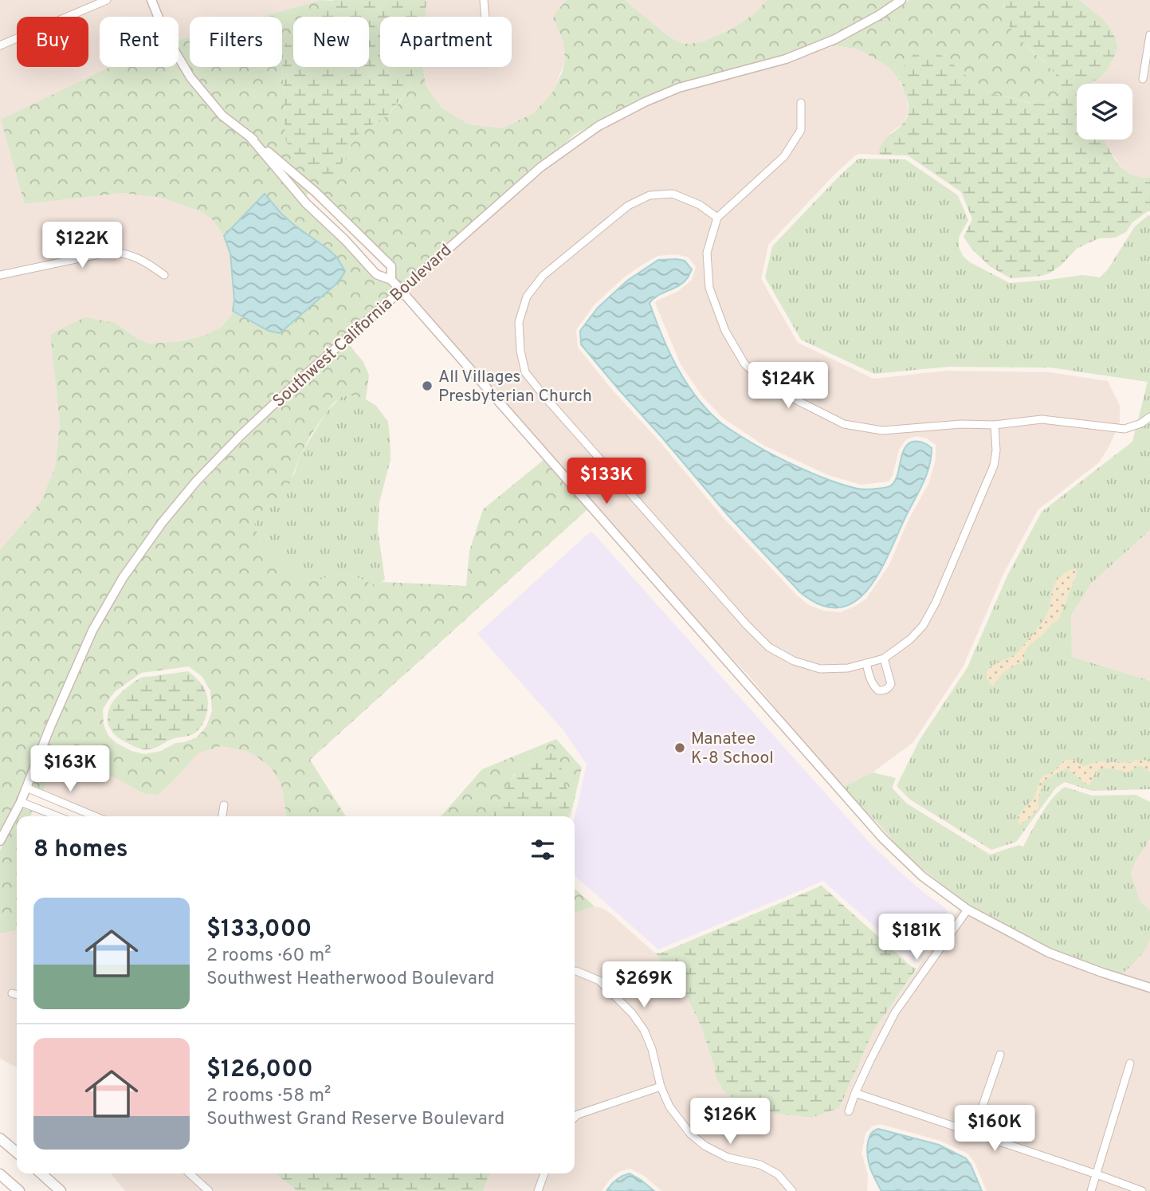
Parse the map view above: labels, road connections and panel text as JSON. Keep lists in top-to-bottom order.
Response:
{
  "streets": {
    "street": ["Southwest California Boulevard"]
  },
  "places": ["All Villages Presbyterian Church", "Manatee K-8 School"],
  "page": {
    "chip": [
      "Buy",
      "Rent",
      "Filters",
      "New",
      "Apartment"
    ],
    "price": [
      "$122K",
      "$124K",
      "$133K",
      "$163K",
      "$181K",
      "$269K",
      "$126K",
      "$160K"
    ],
    "heading": "8 homes",
    "list": [
      {
        "name": "$133,000",
        "note": "2 rooms · 60 m² · Southwest Heatherwood Boulevard"
      },
      {
        "name": "$126,000",
        "note": "2 rooms · 58 m² · Southwest Grand Reserve Boulevard"
      }
    ]
  }
}
